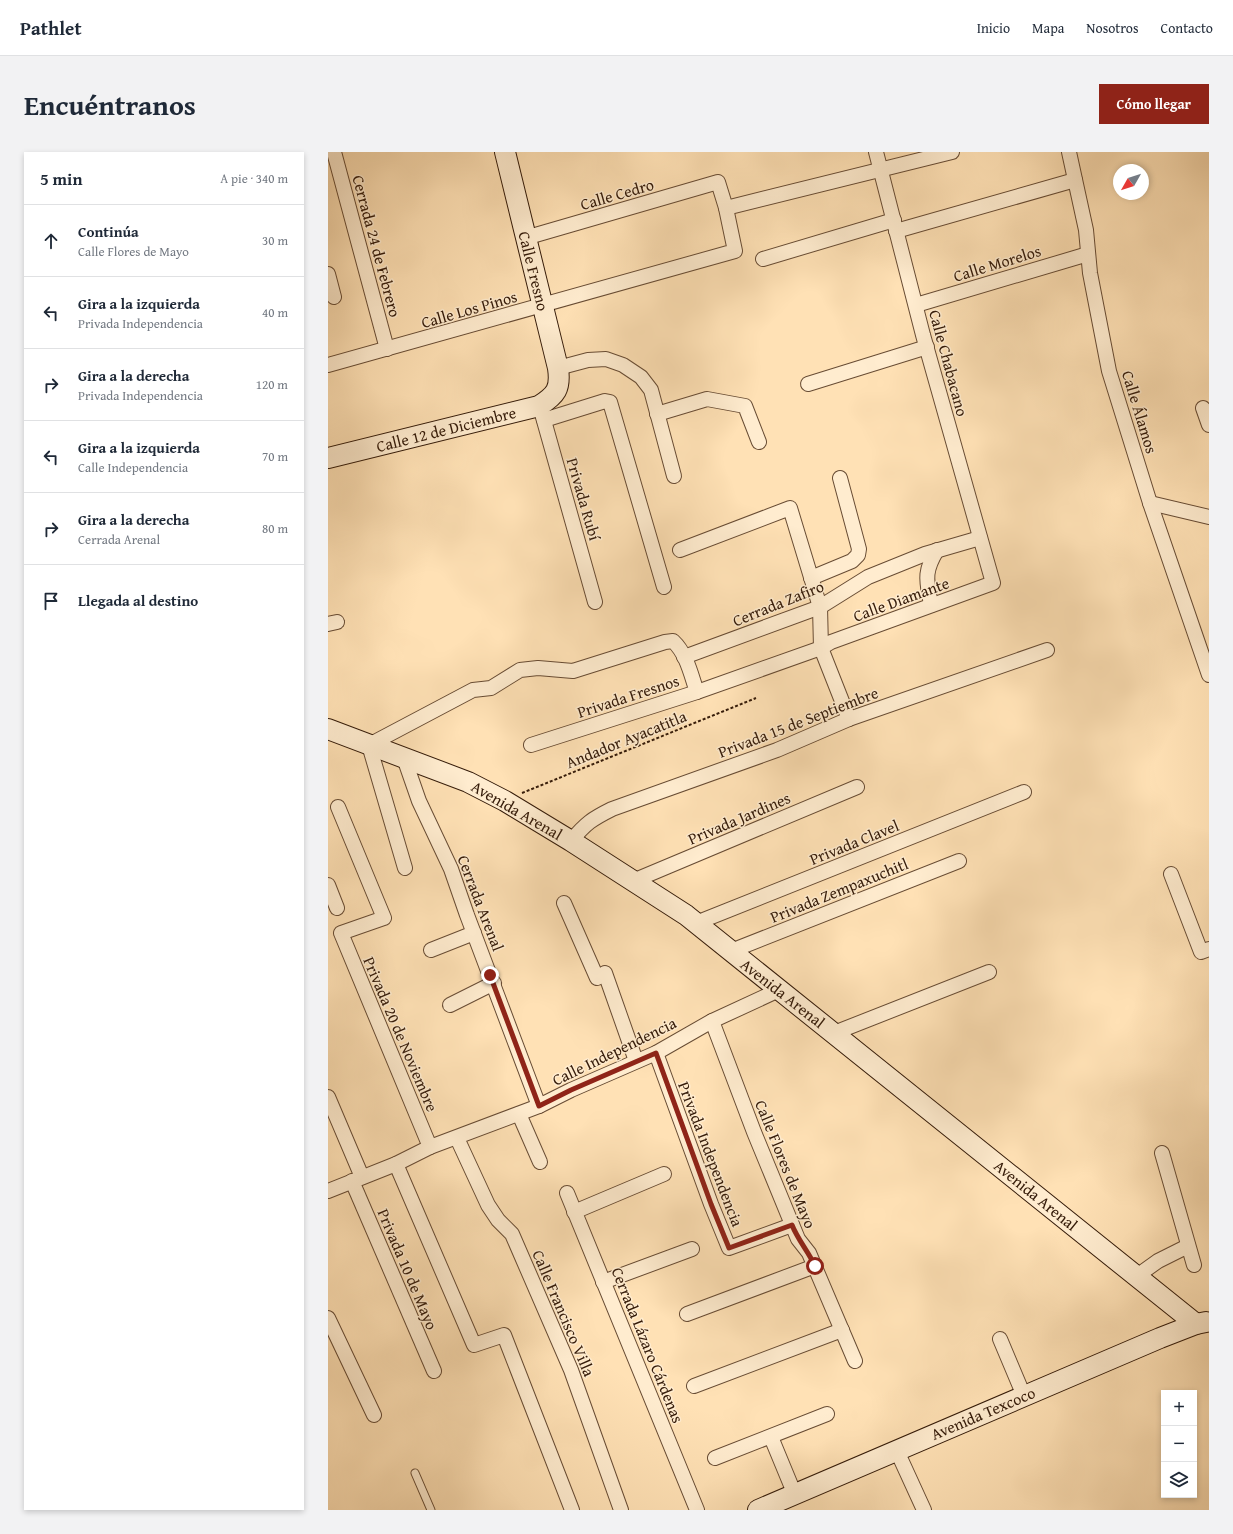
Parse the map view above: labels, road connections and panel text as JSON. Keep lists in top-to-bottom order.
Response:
{
  "streets": {
    "main road": [
      "Calle Fresno",
      "Calle 12 de Diciembre",
      "Avenida Arenal",
      "Avenida Texcoco"
    ],
    "street": [
      "Calle Cedro",
      "Cerrada 24 de Febrero",
      "Calle Morelos",
      "Calle Los Pinos",
      "Calle Chabacano",
      "Calle Álamos",
      "Privada Rubí",
      "Calle Diamante",
      "Cerrada Zafiro",
      "Privada Fresnos",
      "Privada 15 de Septiembre",
      "Privada Jardines",
      "Privada Clavel",
      "Privada Zempaxuchitl",
      "Cerrada Arenal",
      "Privada 20 de Noviembre",
      "Calle Independencia",
      "Privada Independencia",
      "Calle Flores de Mayo",
      "Privada 10 de Mayo",
      "Calle Francisco Villa",
      "Cerrada Lázaro Cárdenas"
    ],
    "path": ["Andador Ayacatitla"]
  },
  "crossings": [
    ["Calle Cedro", "Calle Fresno"],
    ["Calle Cedro", "Calle Los Pinos"],
    ["Cerrada 24 de Febrero", "Calle Los Pinos"],
    ["Calle Morelos", "Calle Chabacano"],
    ["Calle Morelos", "Calle Álamos"],
    ["Calle Fresno", "Calle Los Pinos"],
    ["Calle Fresno", "Calle 12 de Diciembre"],
    ["Calle Chabacano", "Calle Diamante"],
    ["Calle Chabacano", "Cerrada Zafiro"],
    ["Calle 12 de Diciembre", "Privada Rubí"],
    ["Calle Diamante", "Privada Fresnos"],
    ["Cerrada Zafiro", "Privada Fresnos"],
    ["Privada Fresnos", "Avenida Arenal"],
    ["Privada 15 de Septiembre", "Avenida Arenal"],
    ["Andador Ayacatitla", "Avenida Arenal"],
    ["Avenida Arenal", "Privada Jardines"],
    ["Avenida Arenal", "Privada Clavel"],
    ["Avenida Arenal", "Privada Zempaxuchitl"],
    ["Avenida Arenal", "Cerrada Arenal"],
    ["Avenida Arenal", "Calle Independencia"],
    ["Avenida Arenal", "Avenida Texcoco"],
    ["Cerrada Arenal", "Calle Independencia"],
    ["Privada 20 de Noviembre", "Calle Independencia"],
    ["Calle Independencia", "Privada Independencia"],
    ["Calle Independencia", "Calle Flores de Mayo"],
    ["Calle Independencia", "Privada 10 de Mayo"],
    ["Calle Independencia", "Calle Francisco Villa"],
    ["Privada Independencia", "Calle Flores de Mayo"]
  ],
  "north": "bottom left",
  "page": {
    "header": "Pathlet",
    "nav": [
      "Inicio",
      "Mapa",
      "Nosotros",
      "Contacto"
    ],
    "title": "Encuéntranos",
    "buttons": "Cómo llegar",
    "heading": ["5 min", "A pie · 340 m"],
    "list": [
      ["Continúa", "Calle Flores de Mayo", "30 m"],
      ["Gira a la izquierda", "Privada Independencia", "40 m"],
      ["Gira a la derecha", "Privada Independencia", "120 m"],
      ["Gira a la izquierda", "Calle Independencia", "70 m"],
      ["Gira a la derecha", "Cerrada Arenal", "80 m"],
      "Llegada al destino"
    ],
    "map_buttons": ["+", "−"]
  }
}
